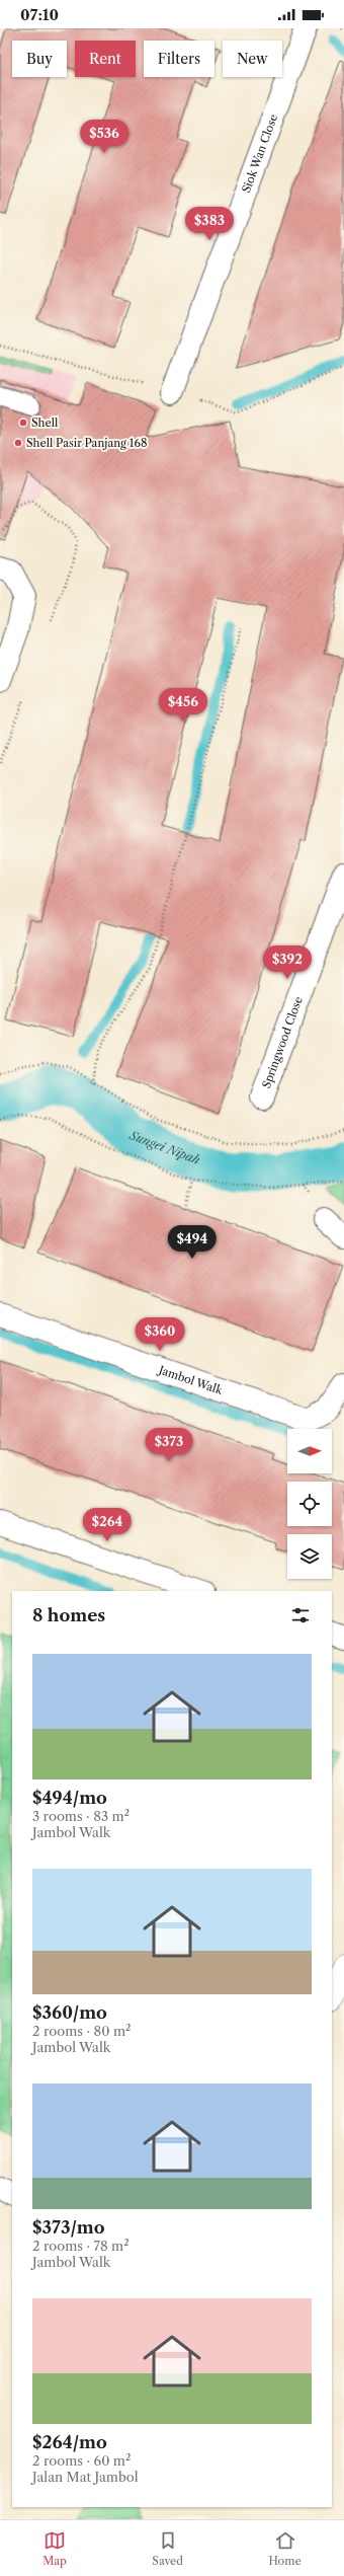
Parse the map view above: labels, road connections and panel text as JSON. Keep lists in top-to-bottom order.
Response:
{
  "streets": {
    "street": ["Siok Wan Close", "Springwood Close", "Jambol Walk"]
  },
  "water": ["Sungei Nipah"],
  "places": ["Shell", "Shell Pasir Panjang 168"],
  "north": "right",
  "page": {
    "status": "07:10",
    "chip": [
      "Buy",
      "Rent",
      "Filters",
      "New"
    ],
    "price": [
      "$536",
      "$383",
      "$456",
      "$392",
      "$494",
      "$360",
      "$373",
      "$264"
    ],
    "heading": "8 homes",
    "list": [
      {
        "name": "$494/mo",
        "note": "3 rooms · 83 m² · Jambol Walk"
      },
      {
        "name": "$360/mo",
        "note": "2 rooms · 80 m² · Jambol Walk"
      },
      {
        "name": "$373/mo",
        "note": "2 rooms · 78 m² · Jambol Walk"
      },
      {
        "name": "$264/mo",
        "note": "2 rooms · 60 m² · Jalan Mat Jambol"
      }
    ],
    "tabs": ["Map", "Saved", "Home"]
  }
}
